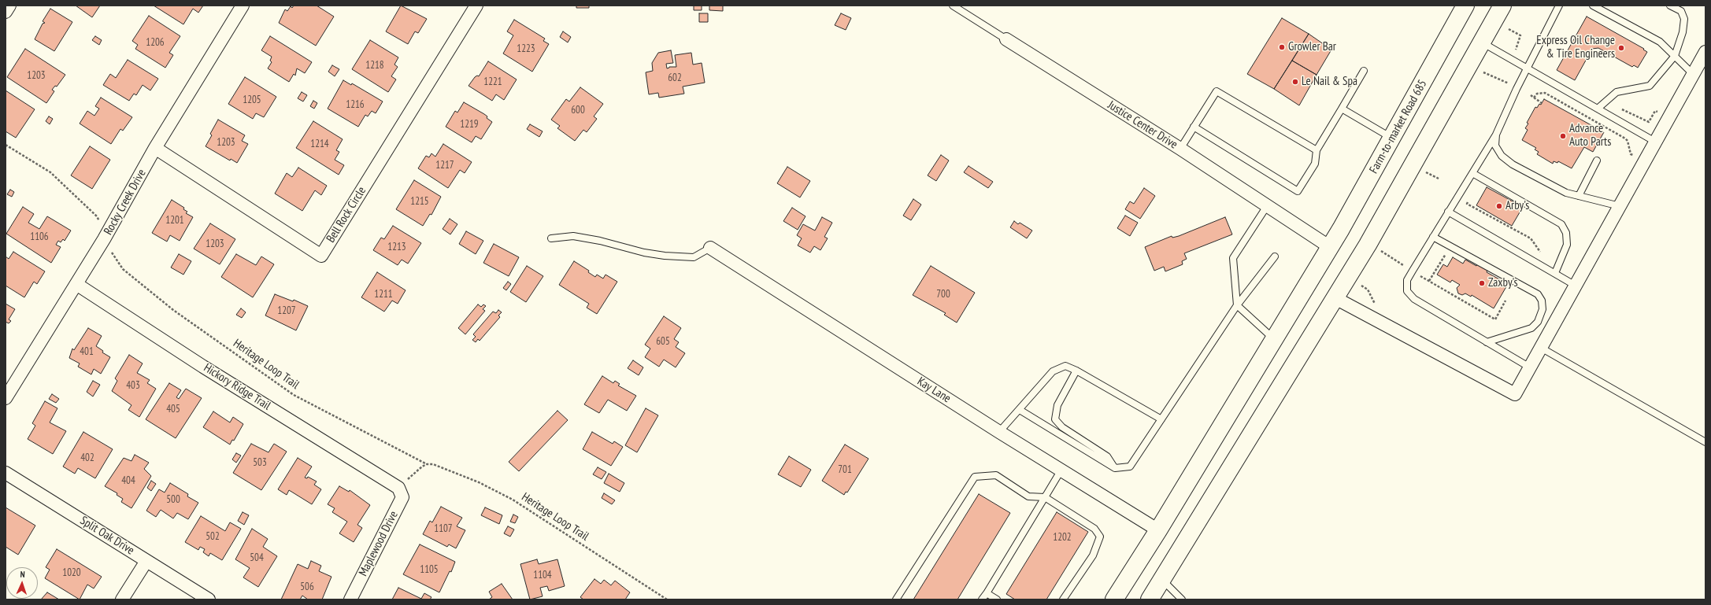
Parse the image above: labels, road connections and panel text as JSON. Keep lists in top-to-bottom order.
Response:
{
  "streets": {
    "main road": ["Farm-to-market Road 685"],
    "street": [
      "Justice Center Drive",
      "Rocky Creek Drive",
      "Bell Rock Circle",
      "Hickory Ridge Trail",
      "Kay Lane",
      "Split Oak Drive",
      "Maplewood Drive"
    ],
    "path": ["Heritage Loop Trail"]
  },
  "crossings": [
    ["Justice Center Drive", "Farm-to-market Road 685"],
    ["Farm-to-market Road 685", "Kay Lane"],
    ["Rocky Creek Drive", "Bell Rock Circle"],
    ["Rocky Creek Drive", "Hickory Ridge Trail"],
    ["Hickory Ridge Trail", "Maplewood Drive"]
  ],
  "places": [
    "Growler Bar",
    "Express Oil Change & Tire Engineers",
    "Le Nail & Spa",
    "Advance Auto Parts",
    "Arby's",
    "Zaxby's"
  ],
  "house_numbers": [
    "1206",
    "1223",
    "1218",
    "1203",
    "602",
    "1221",
    "1205",
    "1216",
    "600",
    "1219",
    "1203",
    "1214",
    "1217",
    "1215",
    "1201",
    "1106",
    "1203",
    "1213",
    "1211",
    "700",
    "1207",
    "605",
    "401",
    "403",
    "405",
    "402",
    "503",
    "701",
    "404",
    "500",
    "1107",
    "502",
    "1202",
    "504",
    "1105",
    "1020",
    "1104",
    "506"
  ],
  "north": "top"
}
